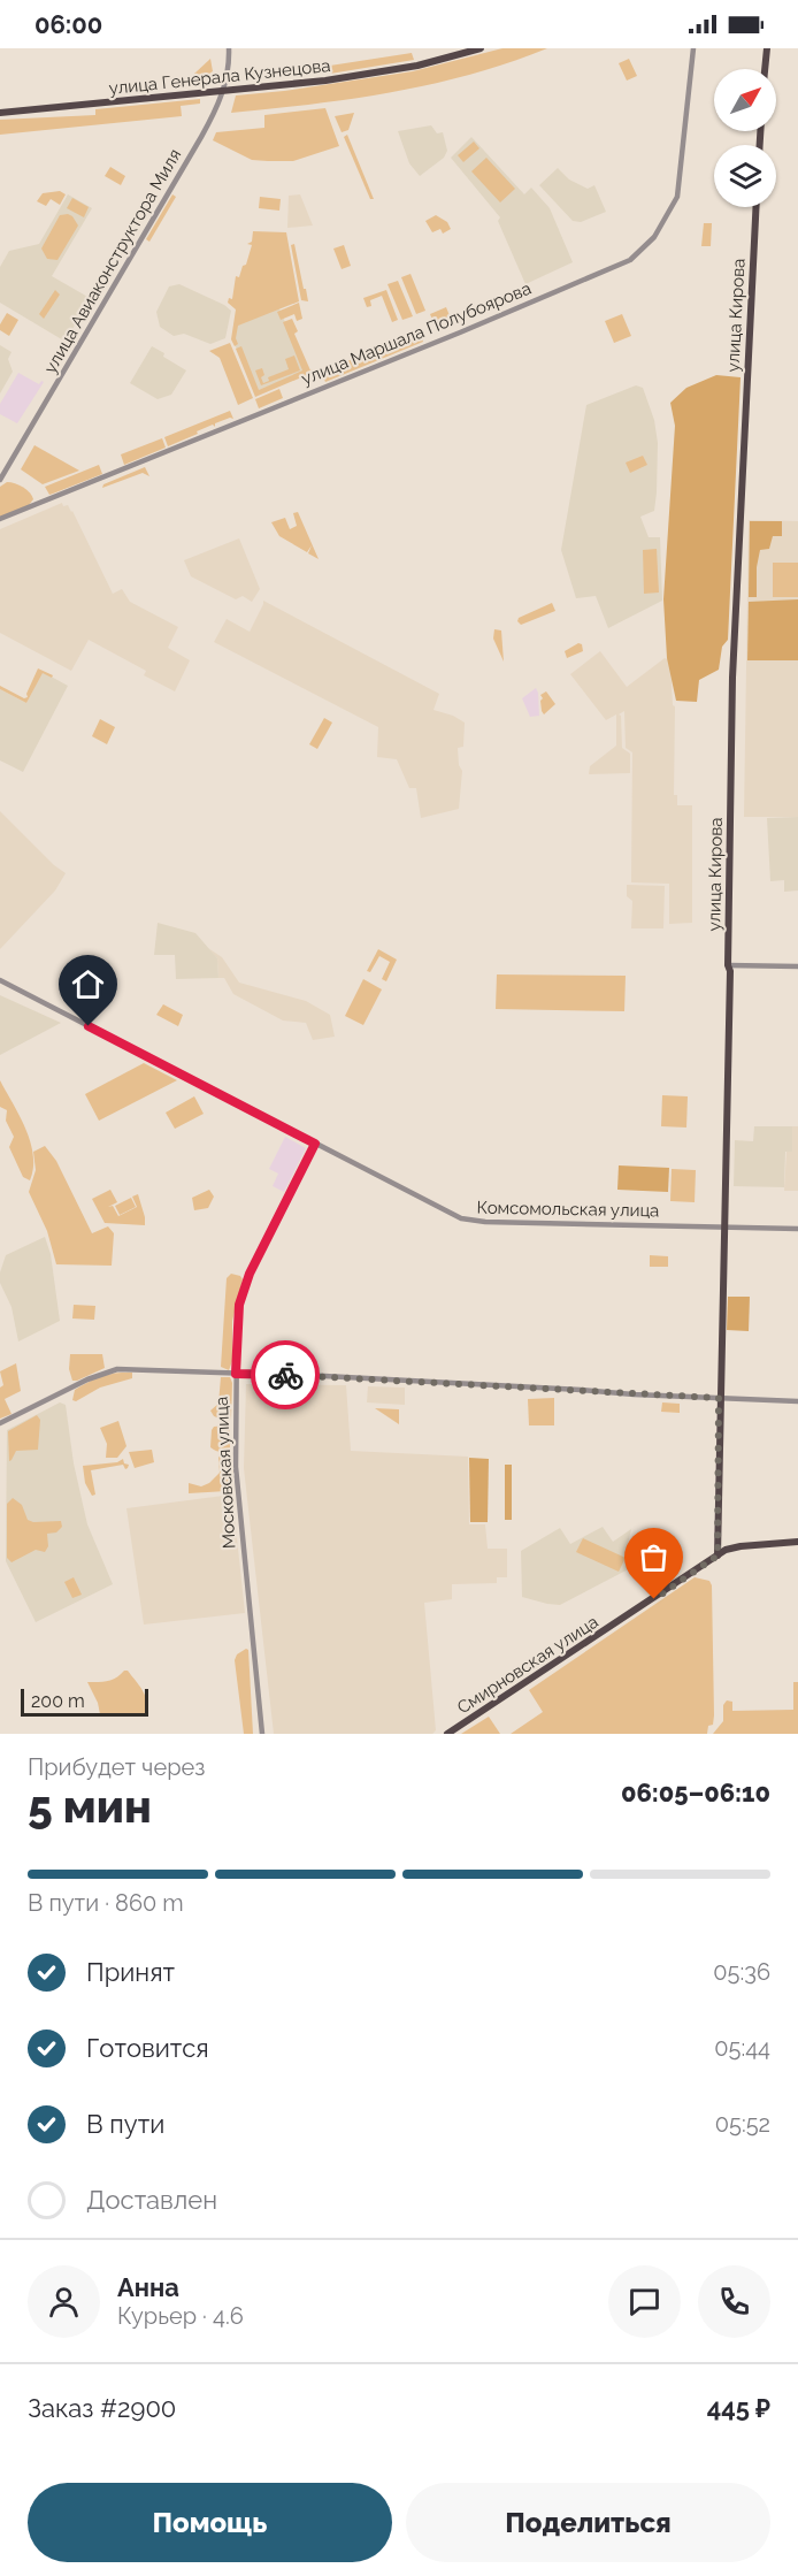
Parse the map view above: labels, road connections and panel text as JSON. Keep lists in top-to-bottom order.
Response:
{
  "streets": {
    "main road": ["улица Генерала Кузнецова", "улица Кирова", "Смирновская улица"],
    "street": [
      "улица Авиаконструктора Миля",
      "улица Маршала Полубоярова",
      "Комсомольская улица",
      "Московская улица"
    ]
  },
  "crossings": [
    ["улица Генерала Кузнецова", "улица Авиаконструктора Миля"],
    ["улица Кирова", "Комсомольская улица"],
    ["улица Кирова", "Смирновская улица"],
    ["Комсомольская улица", "Московская улица"]
  ],
  "scale_bar": "200 m",
  "north": "top right",
  "page": {
    "status": "06:00",
    "scale": "200 m",
    "heading": ["5 мин", "Прибудет через", "06:05–06:10"],
    "panel": [
      "Анна",
      "Курьер · 4.6",
      "Заказ #2900",
      "445 ₽"
    ],
    "bar": "В пути · 860 m",
    "list": [
      ["Принят", "05:36"],
      ["Готовится", "05:44"],
      ["В пути", "05:52"],
      "Доставлен"
    ],
    "buttons": ["Помощь", "Поделиться"]
  }
}
